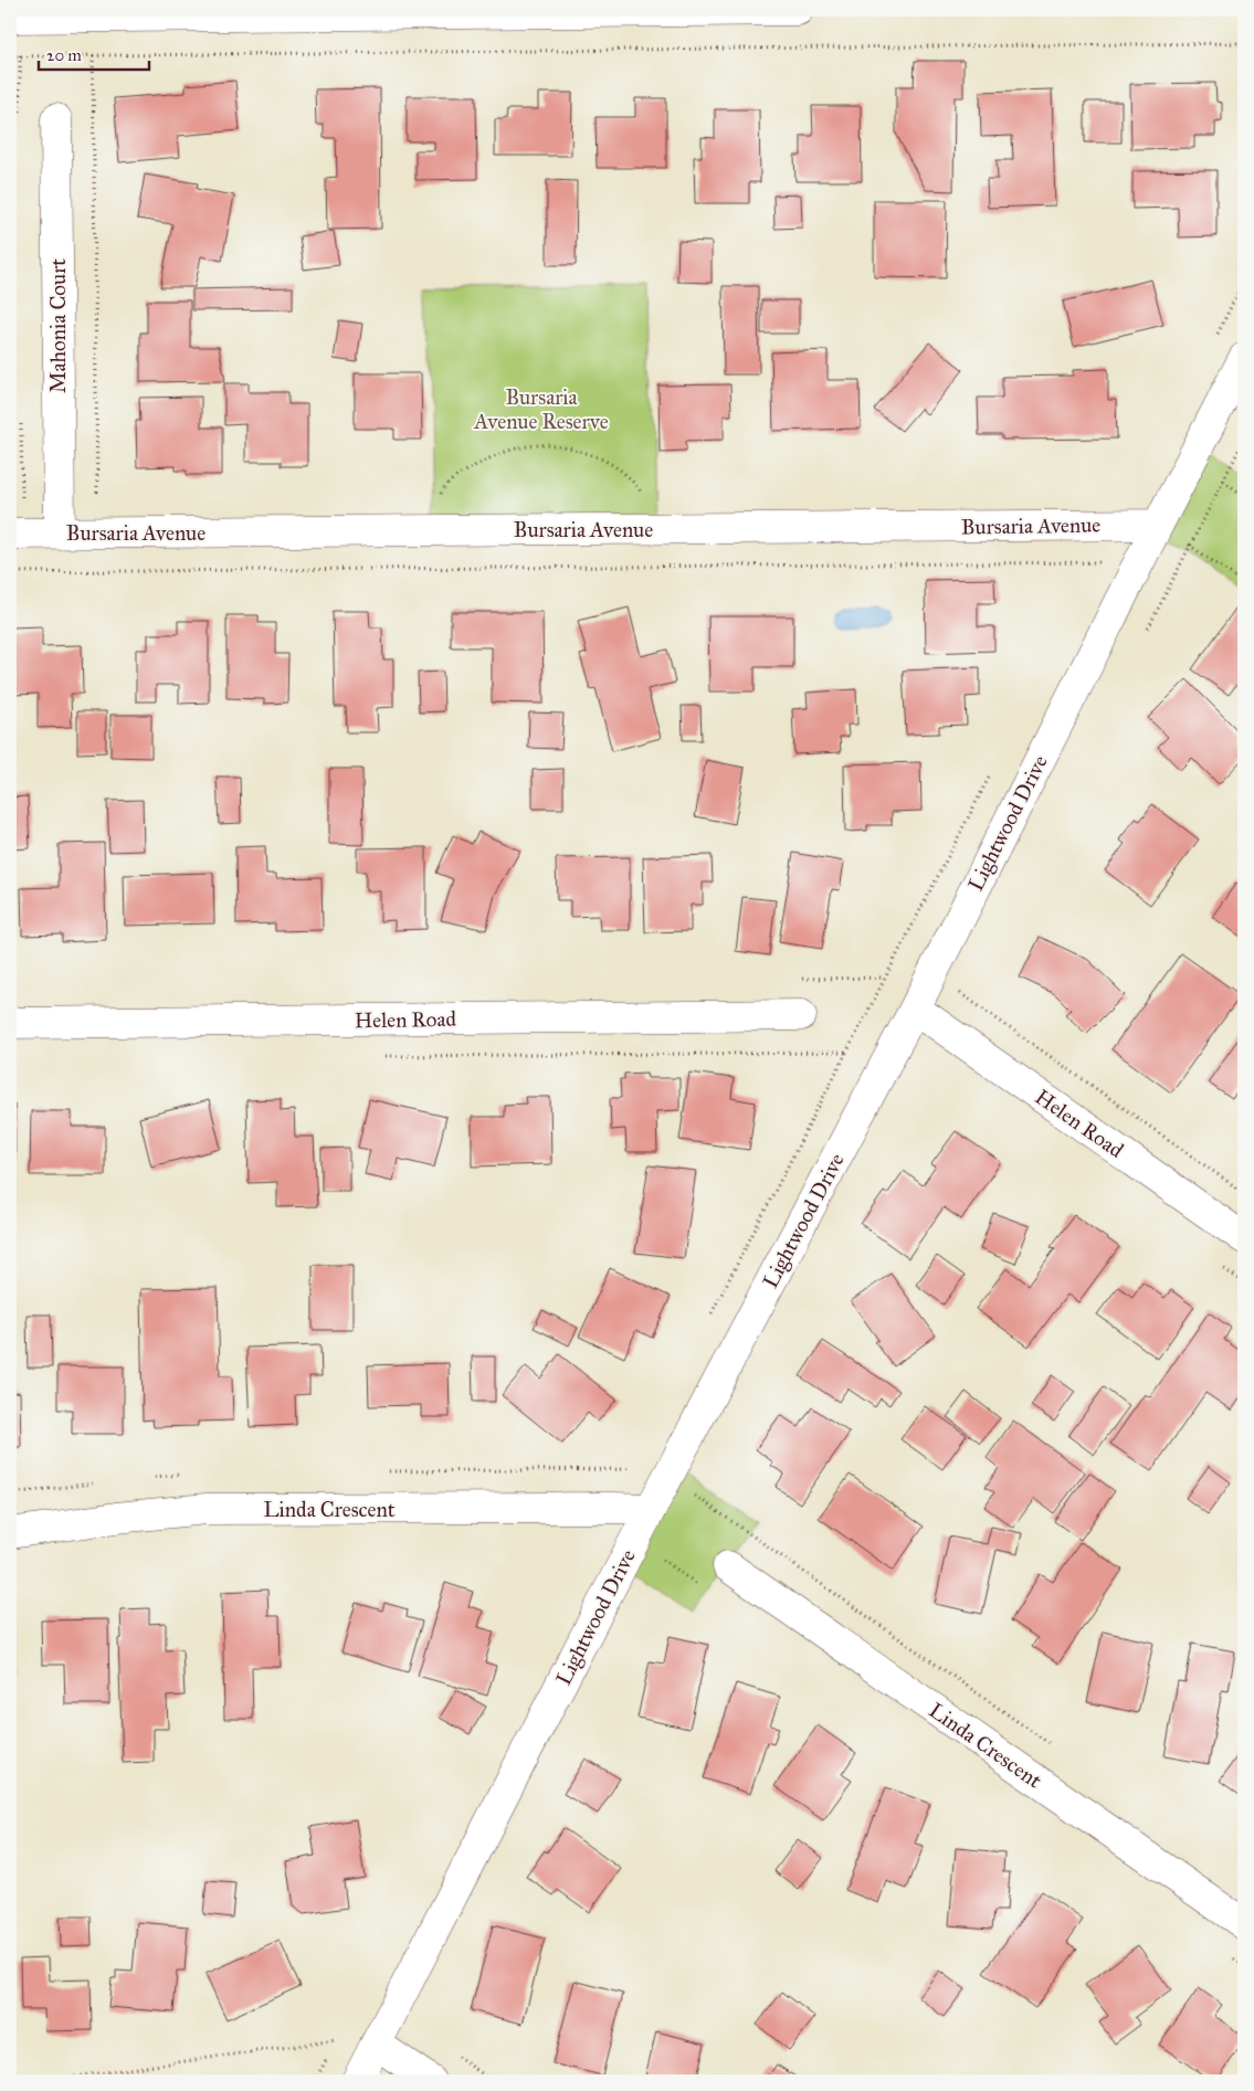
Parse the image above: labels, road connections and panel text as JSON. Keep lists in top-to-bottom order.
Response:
{
  "streets": {
    "street": [
      "Mahonia Court",
      "Bursaria Avenue",
      "Lightwood Drive",
      "Helen Road",
      "Linda Crescent"
    ]
  },
  "crossings": [
    ["Mahonia Court", "Bursaria Avenue"],
    ["Bursaria Avenue", "Lightwood Drive"],
    ["Lightwood Drive", "Helen Road"],
    ["Lightwood Drive", "Linda Crescent"]
  ],
  "parks": ["Bursaria Avenue Reserve"],
  "scale_bar": "20 m"
}
